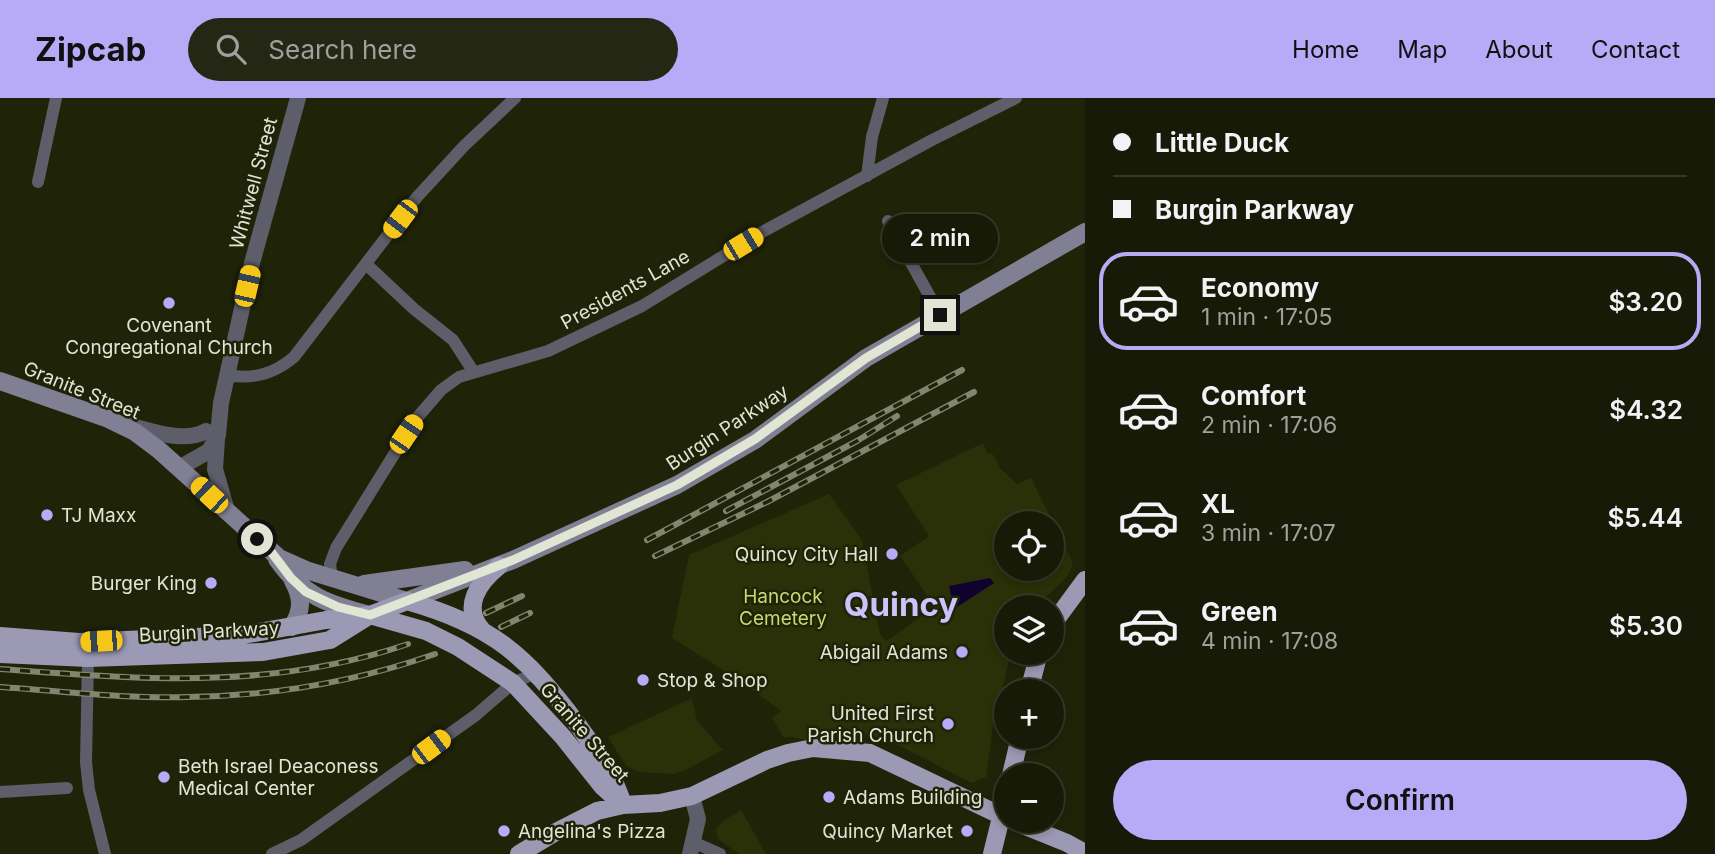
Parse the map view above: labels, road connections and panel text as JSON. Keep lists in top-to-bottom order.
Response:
{
  "streets": {
    "main road": ["Granite Street", "Burgin Parkway"],
    "street": ["Whitwell Street", "Presidents Lane"]
  },
  "crossings": [
    ["Whitwell Street", "Granite Street"],
    ["Presidents Lane", "Granite Street"],
    ["Granite Street", "Burgin Parkway"]
  ],
  "districts": ["Quincy"],
  "parks": ["Hancock Cemetery"],
  "places": [
    "Covenant Congregational Church",
    "TJ Maxx",
    "Quincy City Hall",
    "Burger King",
    "Abigail Adams",
    "Stop & Shop",
    "United First Parish Church",
    "Beth Israel Deaconess Medical Center",
    "Adams Building",
    "Angelina's Pizza",
    "Quincy Market"
  ],
  "page": {
    "header": "Zipcab",
    "search": "Search here",
    "nav": [
      "Home",
      "Map",
      "About",
      "Contact"
    ],
    "banner": ["Little Duck", "Burgin Parkway"],
    "bubble": "2 min",
    "list": [
      {
        "name": "Economy",
        "note": "1 min · 17:05",
        "value": "$3.20"
      },
      {
        "name": "Comfort",
        "note": "2 min · 17:06",
        "value": "$4.32"
      },
      {
        "name": "XL",
        "note": "3 min · 17:07",
        "value": "$5.44"
      },
      {
        "name": "Green",
        "note": "4 min · 17:08",
        "value": "$5.30"
      }
    ],
    "map_buttons": ["+", "−"],
    "buttons": "Confirm"
  }
}
